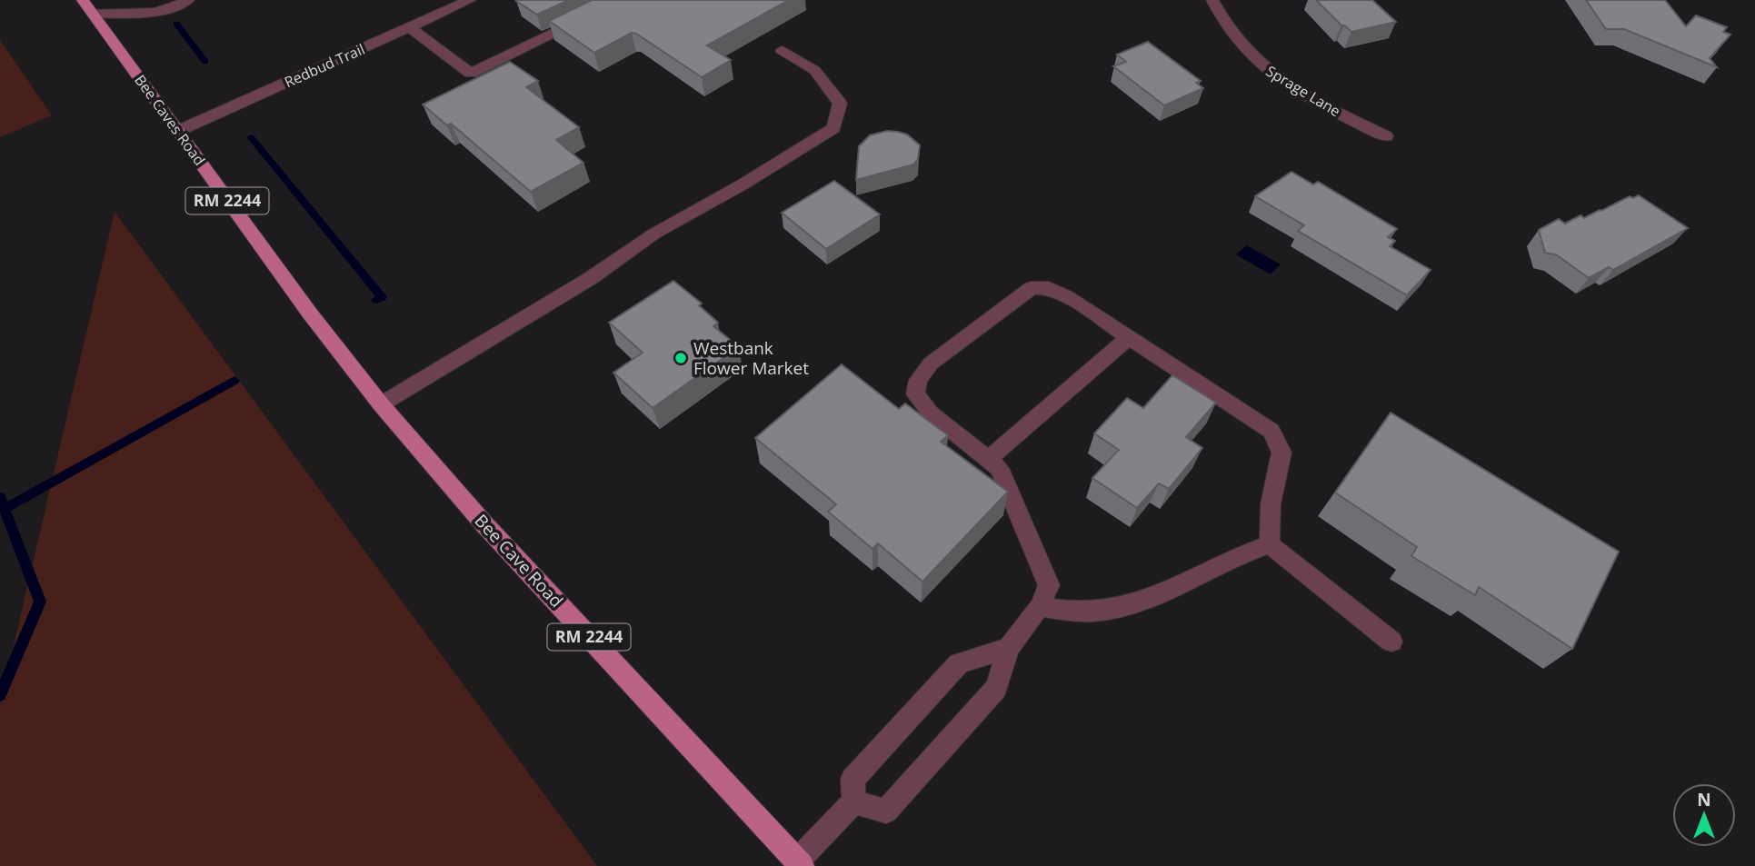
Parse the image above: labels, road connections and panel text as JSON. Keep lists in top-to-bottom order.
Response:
{
  "streets": {
    "main road": ["Bee Caves Road", "RM 2244", "Bee Cave Road"],
    "street": ["Redbud Trail", "Sprage Lane"]
  },
  "crossings": [
    ["Redbud Trail", "Bee Caves Road"],
    ["Bee Caves Road", "Bee Cave Road"]
  ],
  "places": ["Westbank Flower Market"],
  "north": "top"
}
